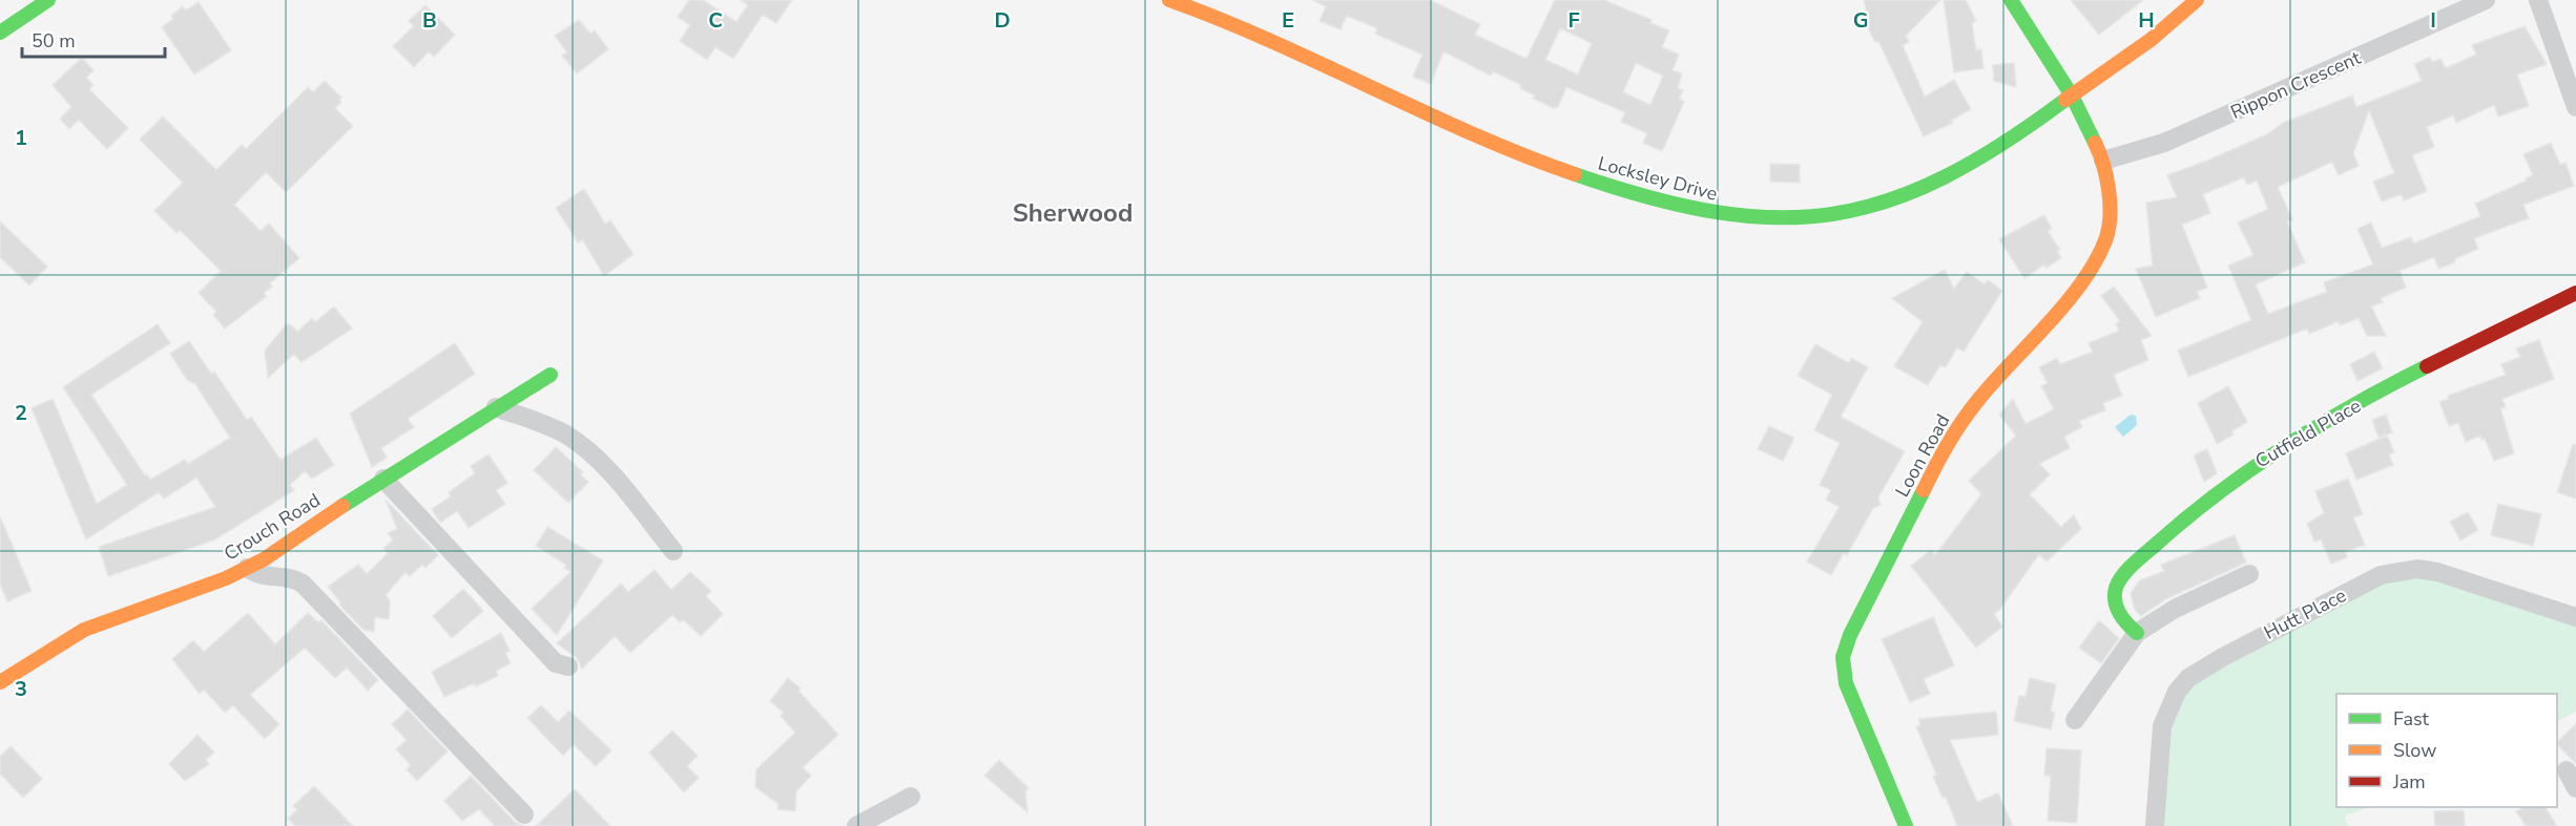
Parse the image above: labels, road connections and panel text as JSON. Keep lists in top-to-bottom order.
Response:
{
  "streets": {
    "street": [
      "Rippon Crescent",
      "Locksley Drive",
      "Cutfield Place",
      "Loon Road",
      "Crouch Road",
      "Hutt Place"
    ]
  },
  "crossings": [
    ["Rippon Crescent", "Loon Road"],
    ["Locksley Drive", "Loon Road"]
  ],
  "districts": ["Sherwood"],
  "legend": ["Fast", "Slow", "Jam"],
  "scale_bar": "50 m",
  "grid": {
    "columns": [
      "B",
      "C",
      "D",
      "E",
      "F",
      "G",
      "H",
      "I"
    ],
    "rows": ["1", "2", "3"]
  }
}
